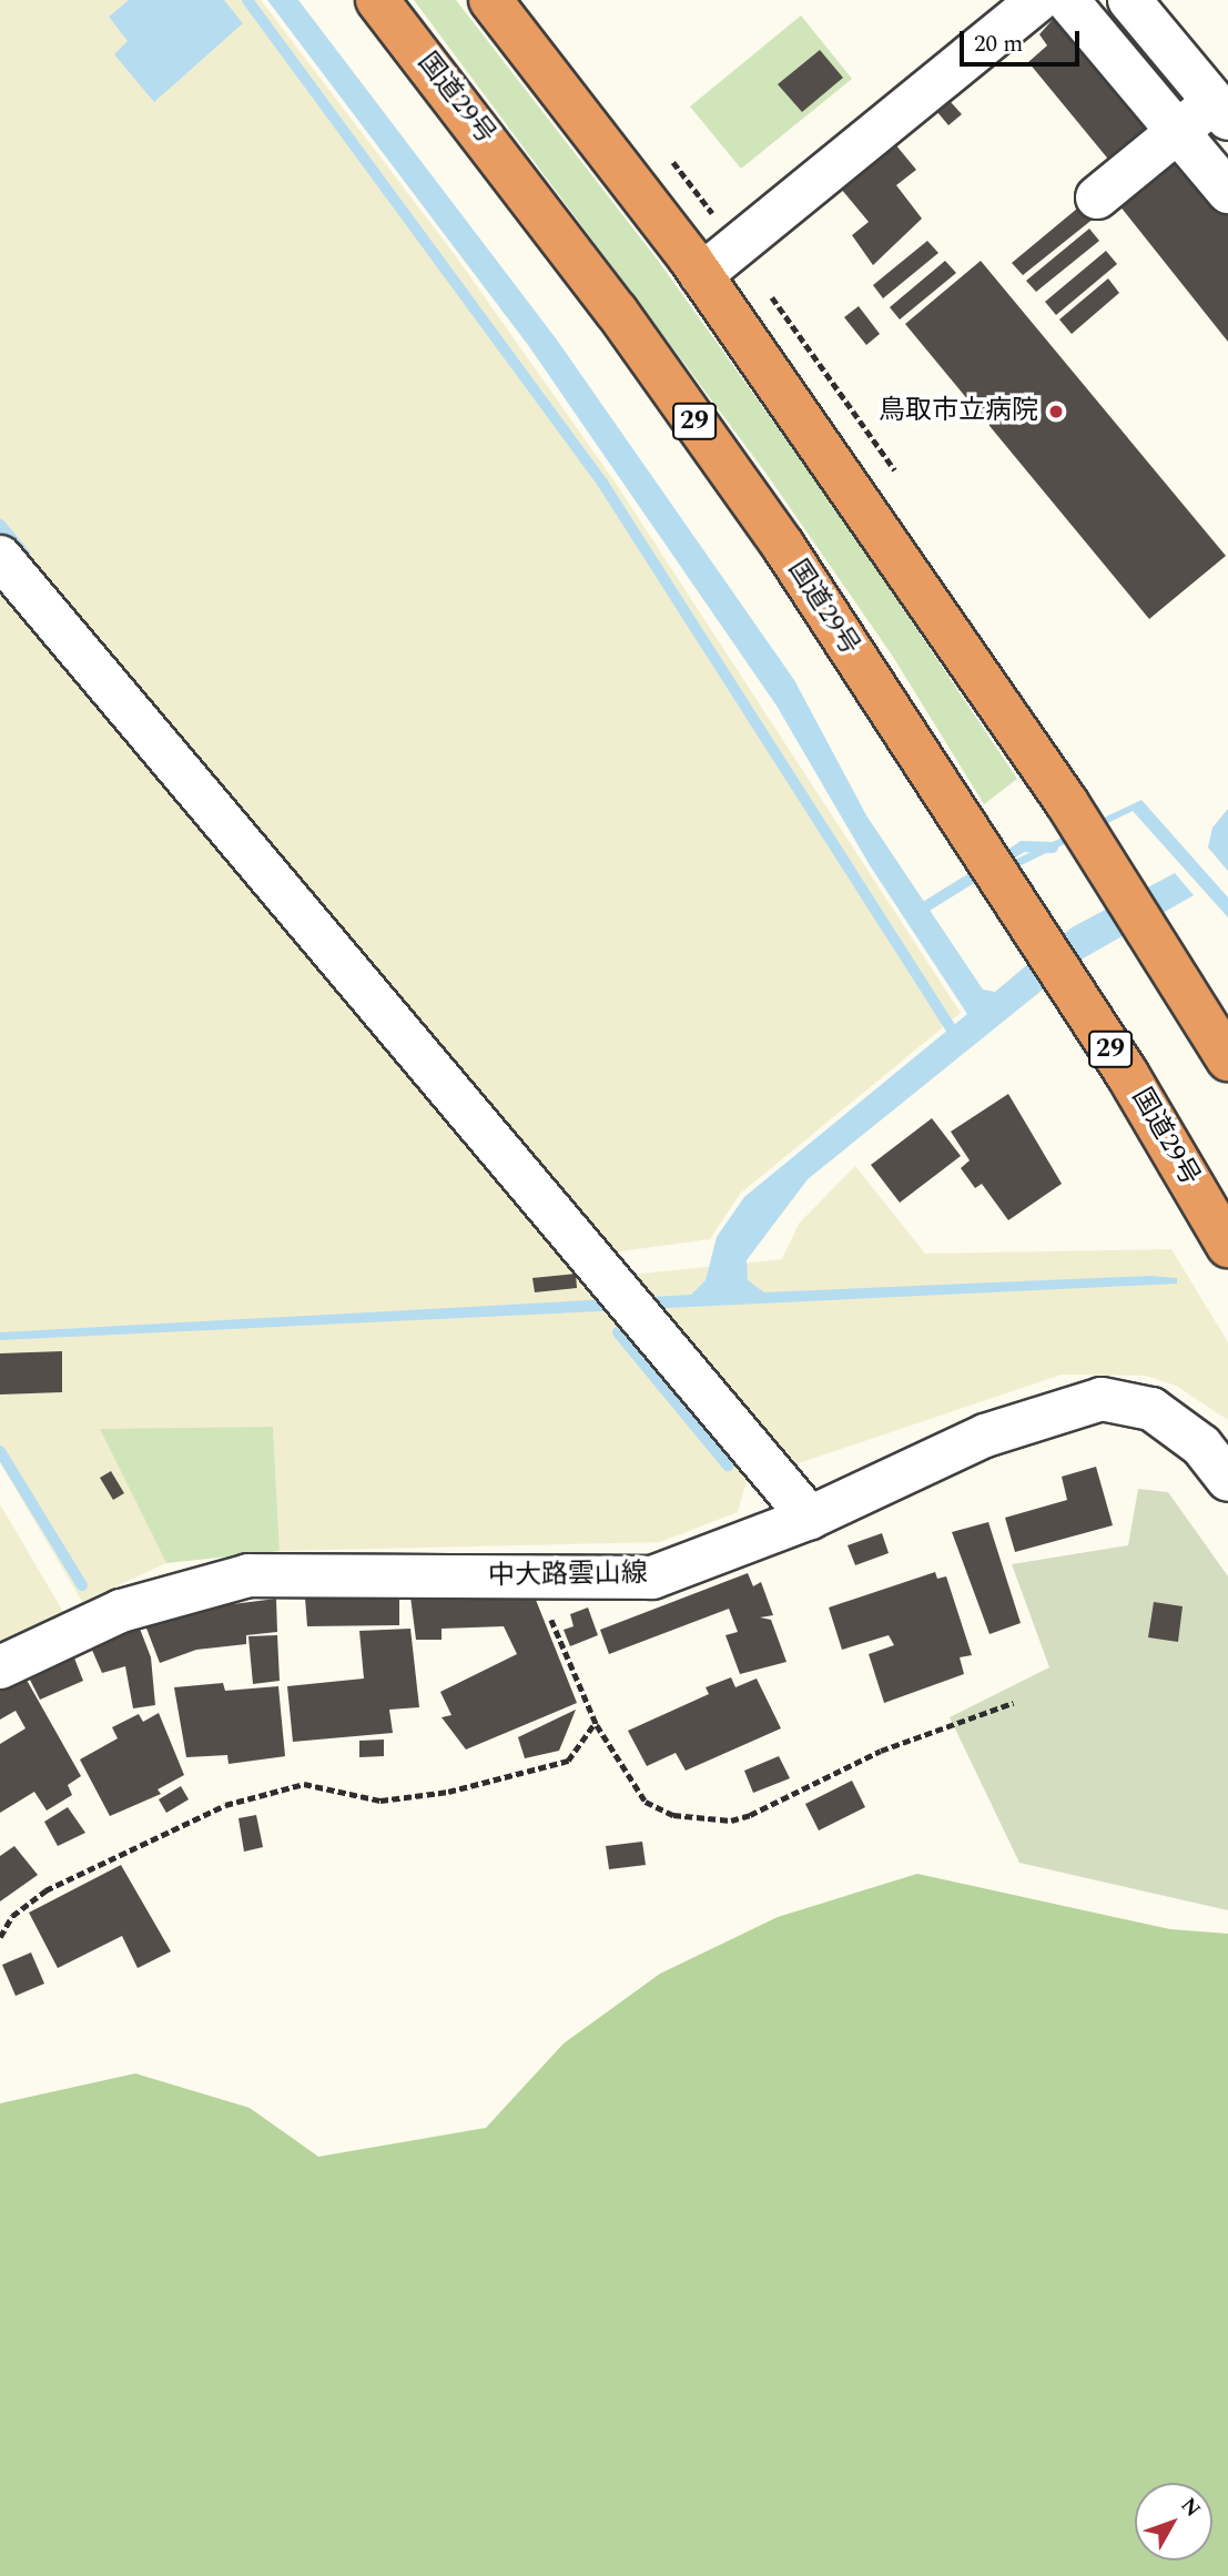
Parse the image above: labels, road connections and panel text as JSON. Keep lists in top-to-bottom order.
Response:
{
  "streets": {
    "highway": ["国道29号", "29"],
    "street": ["中大路雲山線"]
  },
  "places": ["鳥取市立病院"],
  "scale_bar": "20 m",
  "north": "top right"
}
